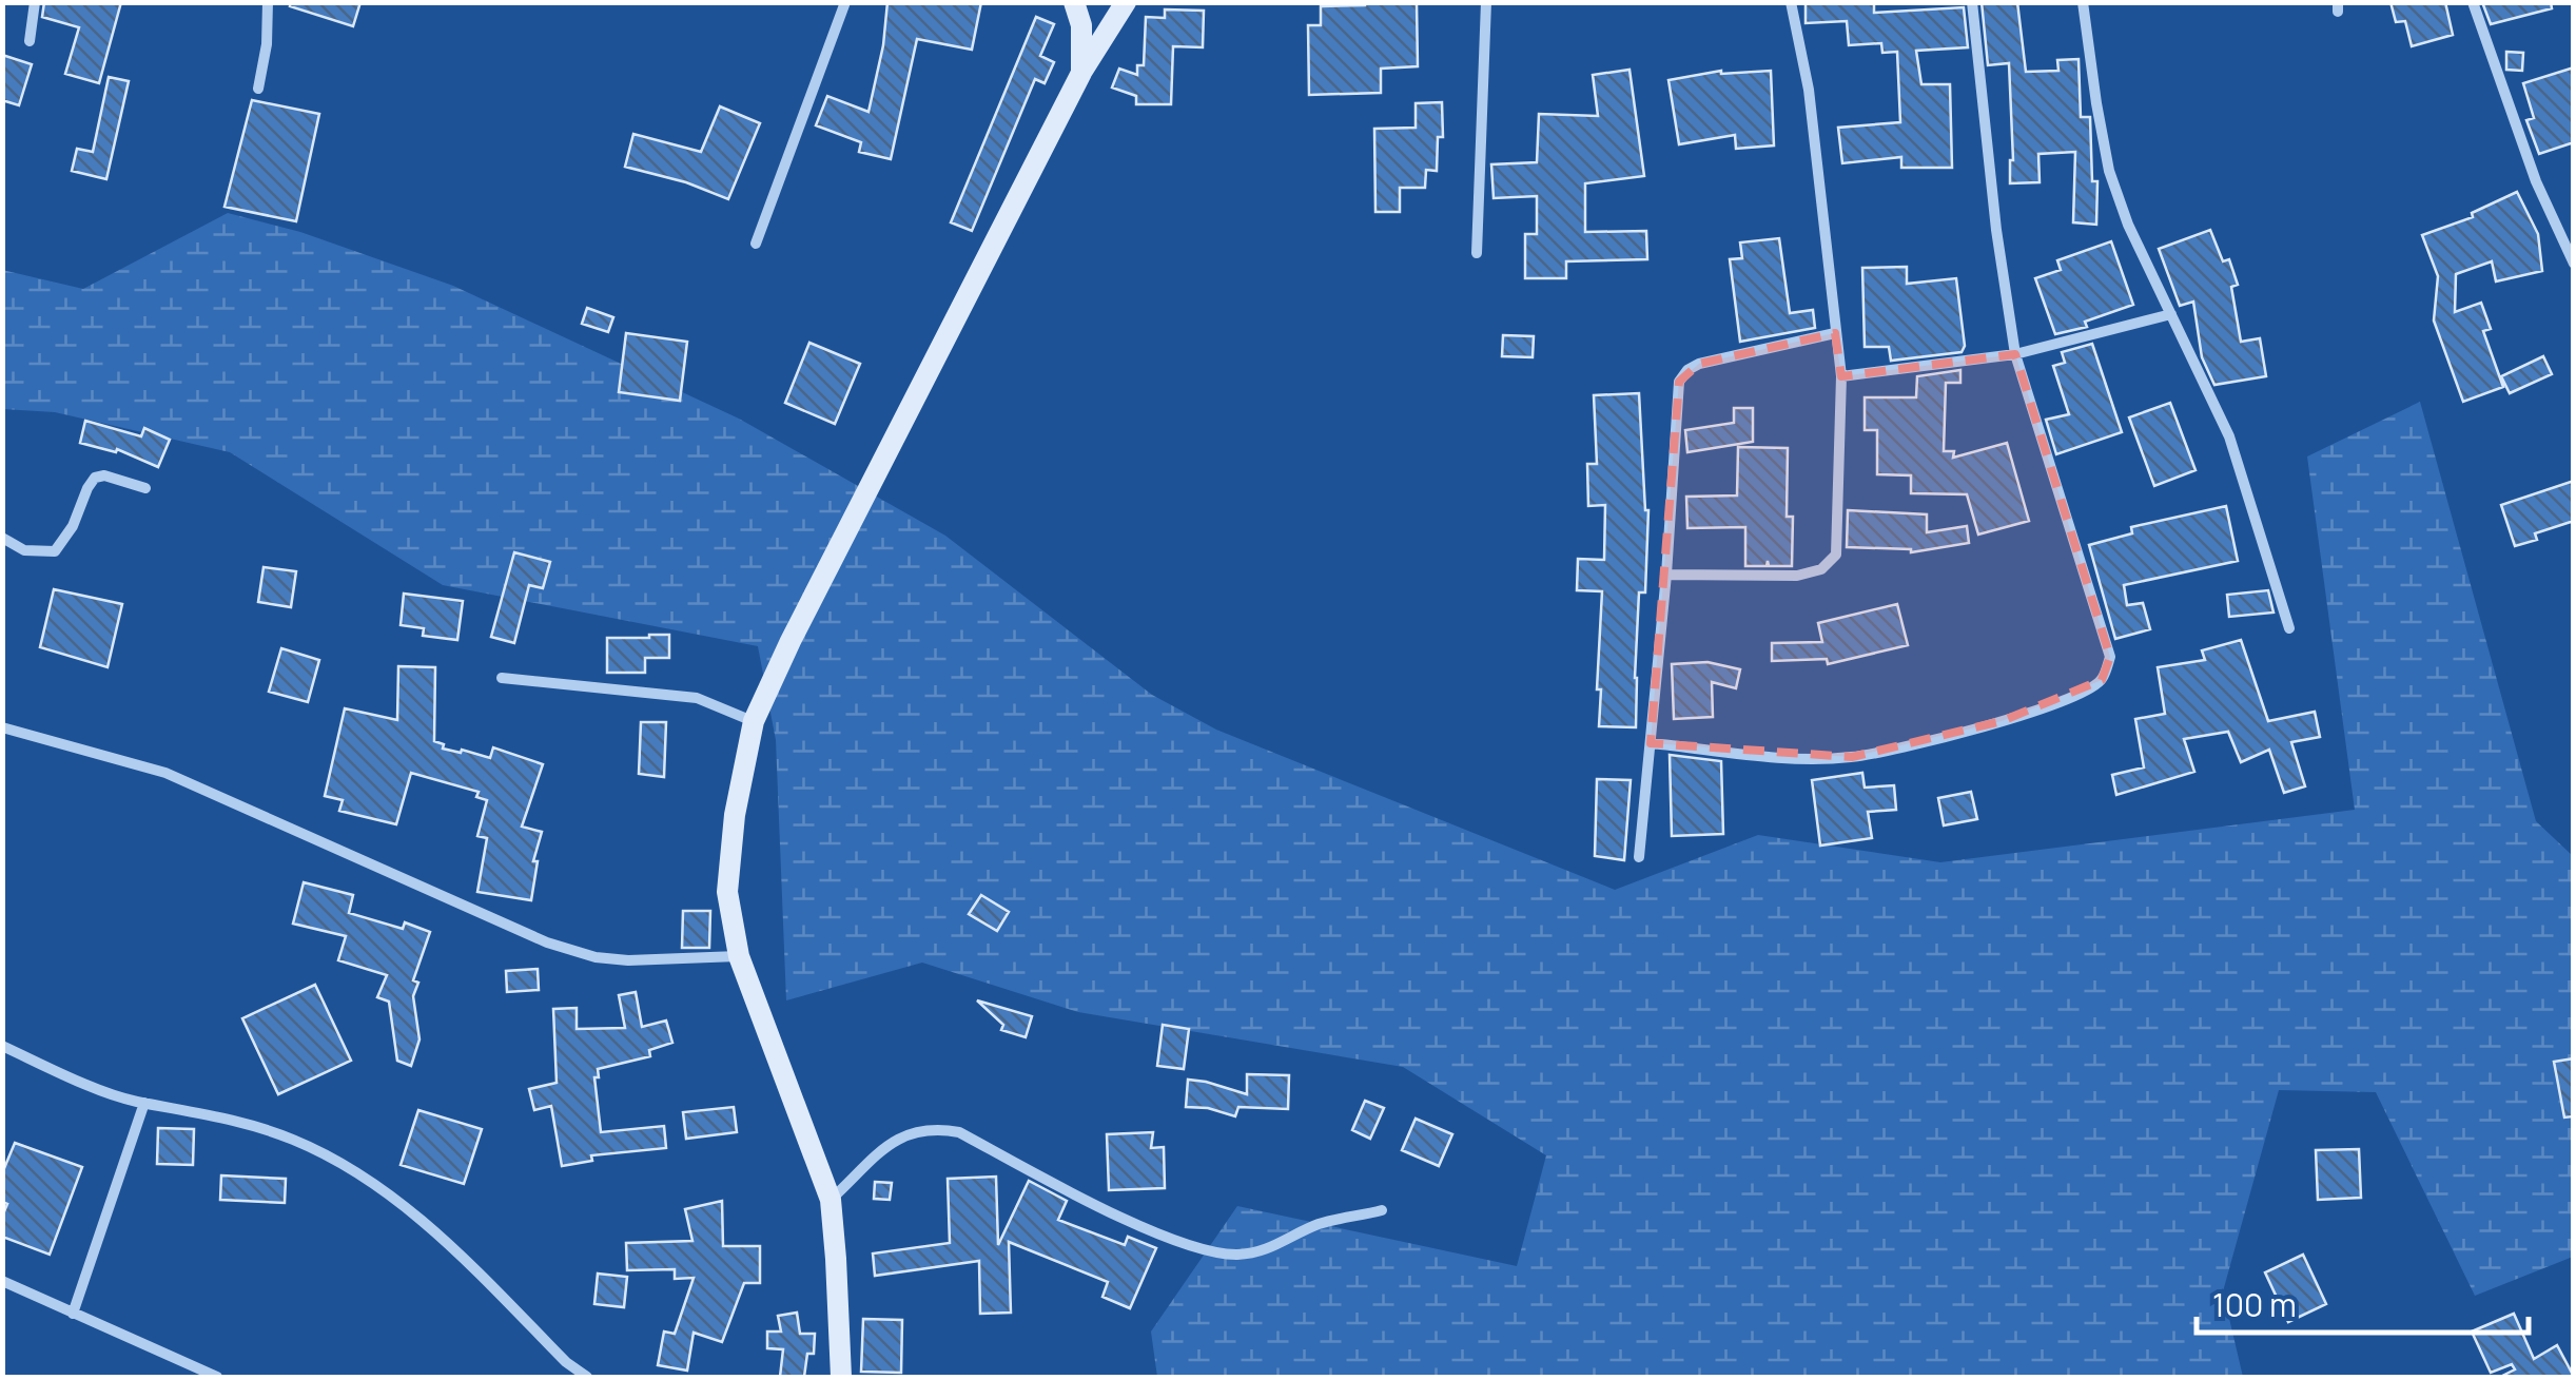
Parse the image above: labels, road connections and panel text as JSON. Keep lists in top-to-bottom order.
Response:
{
  "scale_bar": "100 m"
}
